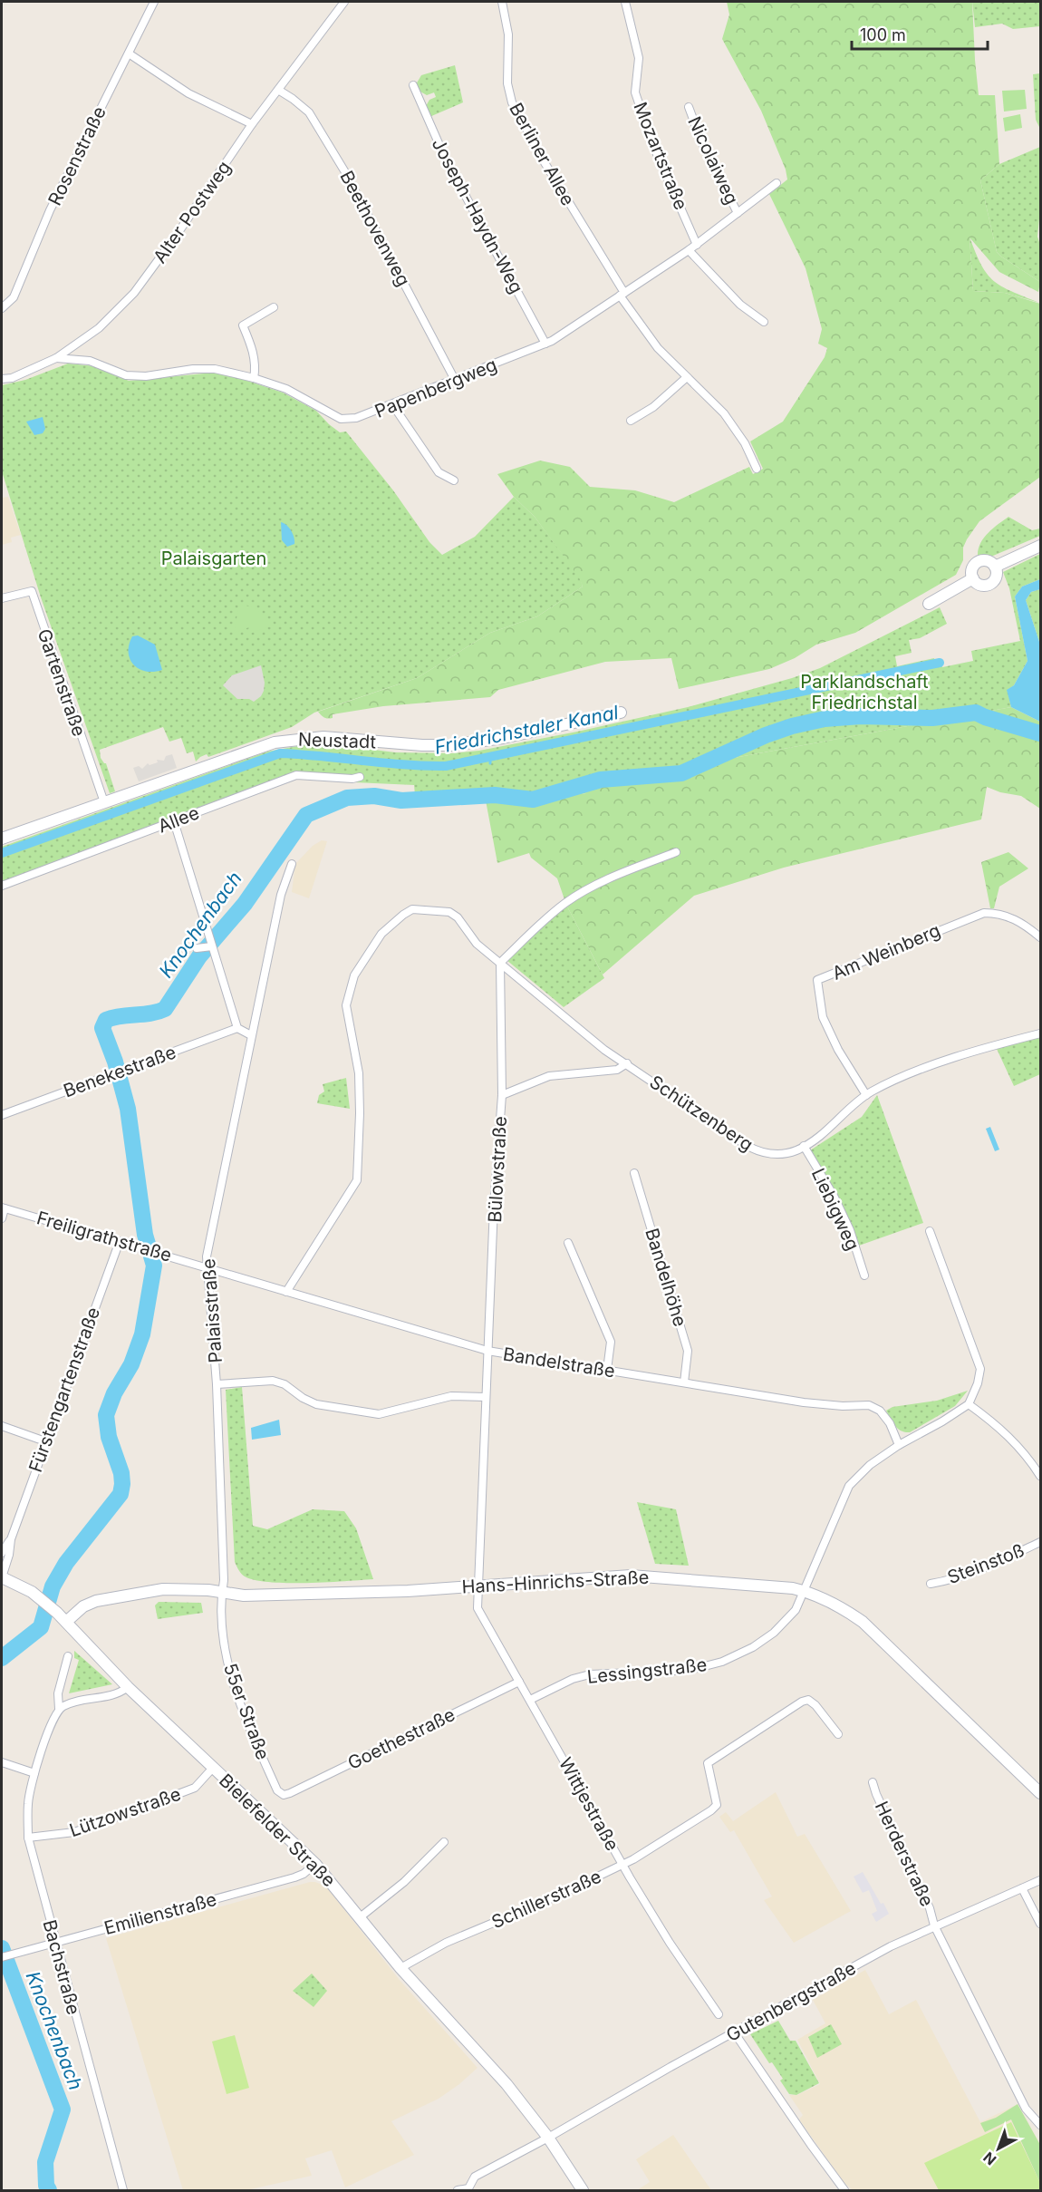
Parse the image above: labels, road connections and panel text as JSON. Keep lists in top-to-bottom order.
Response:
{
  "streets": {
    "main road": ["Neustadt", "Hans-Hinrichs-Straße", "Bielefelder Straße"],
    "street": [
      "Berliner Allee",
      "Rosenstraße",
      "Mozartstraße",
      "Nicolaiweg",
      "Alter Postweg",
      "Joseph-Haydn-Weg",
      "Beethovenweg",
      "Papenbergweg",
      "Gartenstraße",
      "Allee",
      "Am Weinberg",
      "Benekestraße",
      "Schützenberg",
      "Bülowstraße",
      "Liebigweg",
      "Freiligrathstraße",
      "Bandelhöhe",
      "Palaisstraße",
      "Bandelstraße",
      "Fürstengartenstraße",
      "Steinstoß",
      "Lessingstraße",
      "55er Straße",
      "Goethestraße",
      "Wittjestraße",
      "Lützowstraße",
      "Herderstraße",
      "Schillerstraße",
      "Emilienstraße",
      "Bachstraße",
      "Gutenbergstraße"
    ]
  },
  "crossings": [
    ["Berliner Allee", "Papenbergweg"],
    ["Mozartstraße", "Papenbergweg"],
    ["Nicolaiweg", "Papenbergweg"],
    ["Alter Postweg", "Beethovenweg"],
    ["Alter Postweg", "Papenbergweg"],
    ["Joseph-Haydn-Weg", "Papenbergweg"],
    ["Beethovenweg", "Papenbergweg"],
    ["Gartenstraße", "Neustadt"],
    ["Am Weinberg", "Schützenberg"],
    ["Schützenberg", "Bülowstraße"],
    ["Schützenberg", "Liebigweg"],
    ["Schützenberg", "Bandelstraße"],
    ["Bülowstraße", "Bandelstraße"],
    ["Bülowstraße", "Hans-Hinrichs-Straße"],
    ["Bülowstraße", "Wittjestraße"],
    ["Freiligrathstraße", "Palaisstraße"],
    ["Freiligrathstraße", "Bandelstraße"],
    ["Freiligrathstraße", "Fürstengartenstraße"],
    ["Bandelhöhe", "Bandelstraße"],
    ["Palaisstraße", "Bandelstraße"],
    ["Palaisstraße", "Hans-Hinrichs-Straße"],
    ["Palaisstraße", "55er Straße"],
    ["Bandelstraße", "Lessingstraße"],
    ["Fürstengartenstraße", "Bielefelder Straße"],
    ["Hans-Hinrichs-Straße", "Lessingstraße"],
    ["Hans-Hinrichs-Straße", "55er Straße"],
    ["Hans-Hinrichs-Straße", "Wittjestraße"],
    ["Hans-Hinrichs-Straße", "Bielefelder Straße"],
    ["Lessingstraße", "Wittjestraße"],
    ["55er Straße", "Goethestraße"],
    ["Goethestraße", "Wittjestraße"],
    ["Wittjestraße", "Schillerstraße"],
    ["Lützowstraße", "Bielefelder Straße"],
    ["Lützowstraße", "Bachstraße"],
    ["Bielefelder Straße", "Schillerstraße"],
    ["Bielefelder Straße", "Emilienstraße"],
    ["Bielefelder Straße", "Gutenbergstraße"],
    ["Herderstraße", "Gutenbergstraße"],
    ["Emilienstraße", "Bachstraße"]
  ],
  "water": ["Friedrichstaler Kanal", "Knochenbach"],
  "parks": ["Palaisgarten", "Parklandschaft Friedrichstal"],
  "scale_bar": "100 m",
  "north": "bottom left"
}
